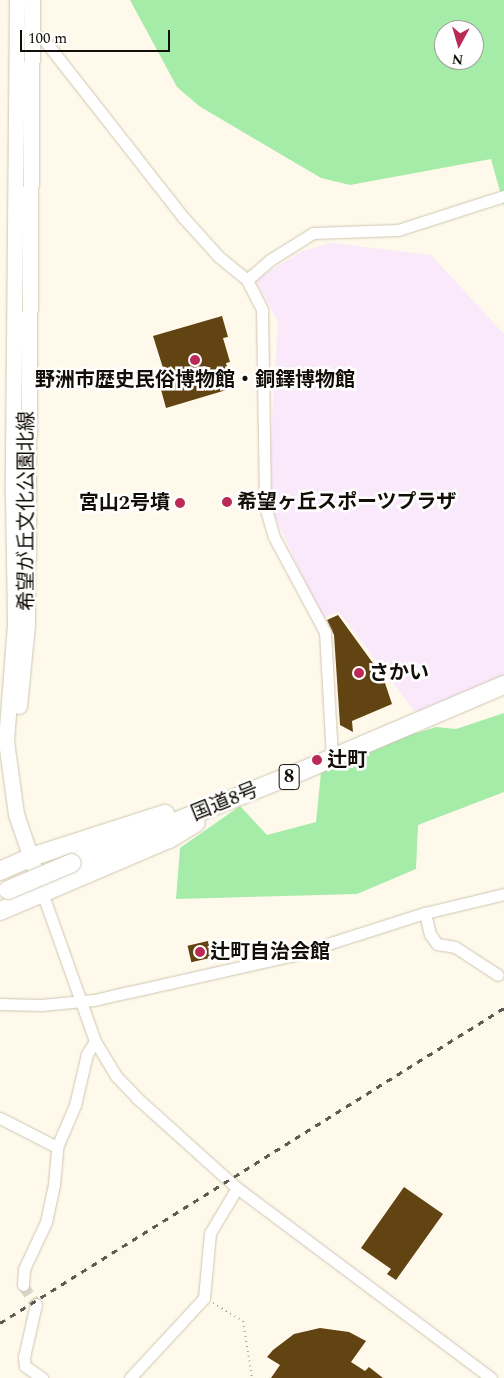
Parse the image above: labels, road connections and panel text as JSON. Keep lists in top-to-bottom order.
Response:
{
  "streets": {
    "highway": ["8", "国道8号"],
    "main road": ["希望が丘文化公園北線"]
  },
  "places": [
    "野洲市歴史民俗博物館・銅鐸博物館",
    "希望ヶ丘スポーツプラザ",
    "宮山2号墳",
    "さかい",
    "辻町",
    "辻町自治会館"
  ],
  "scale_bar": "100 m",
  "north": "bottom"
}
